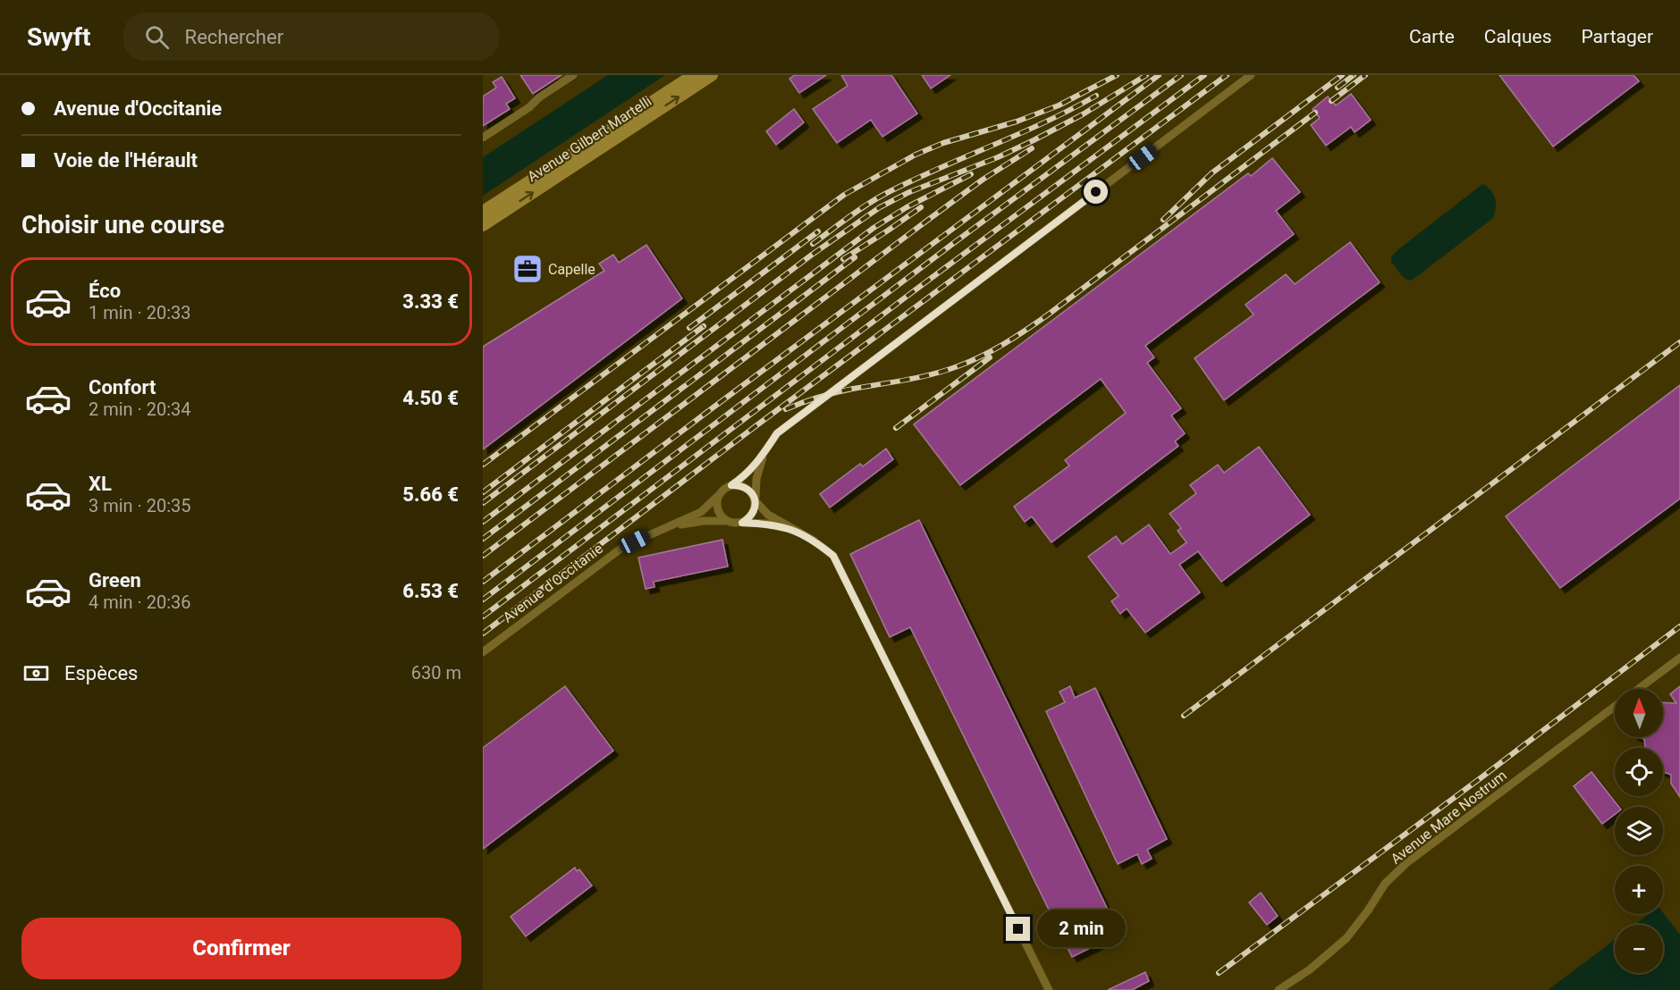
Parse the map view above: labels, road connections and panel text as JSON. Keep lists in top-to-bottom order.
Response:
{
  "streets": {
    "main road": ["Avenue Gilbert Martelli"],
    "street": ["Avenue d'Occitanie", "Avenue Mare Nostrum"]
  },
  "places": {
    "office": ["Capelle"]
  },
  "north": "top",
  "page": {
    "header": "Swyft",
    "search": "Rechercher",
    "nav": ["Carte", "Calques", "Partager"],
    "banner": ["Avenue d'Occitanie", "Voie de l'Hérault"],
    "heading": "Choisir une course",
    "list": [
      {
        "name": "Éco",
        "note": "1 min · 20:33",
        "value": "3.33 €"
      },
      {
        "name": "Confort",
        "note": "2 min · 20:34",
        "value": "4.50 €"
      },
      {
        "name": "XL",
        "note": "3 min · 20:35",
        "value": "5.66 €"
      },
      {
        "name": "Green",
        "note": "4 min · 20:36",
        "value": "6.53 €"
      }
    ],
    "pay": ["Espèces", "630 m"],
    "map_buttons": ["+", "−"],
    "buttons": "Confirmer",
    "bubble": "2 min"
  }
}
